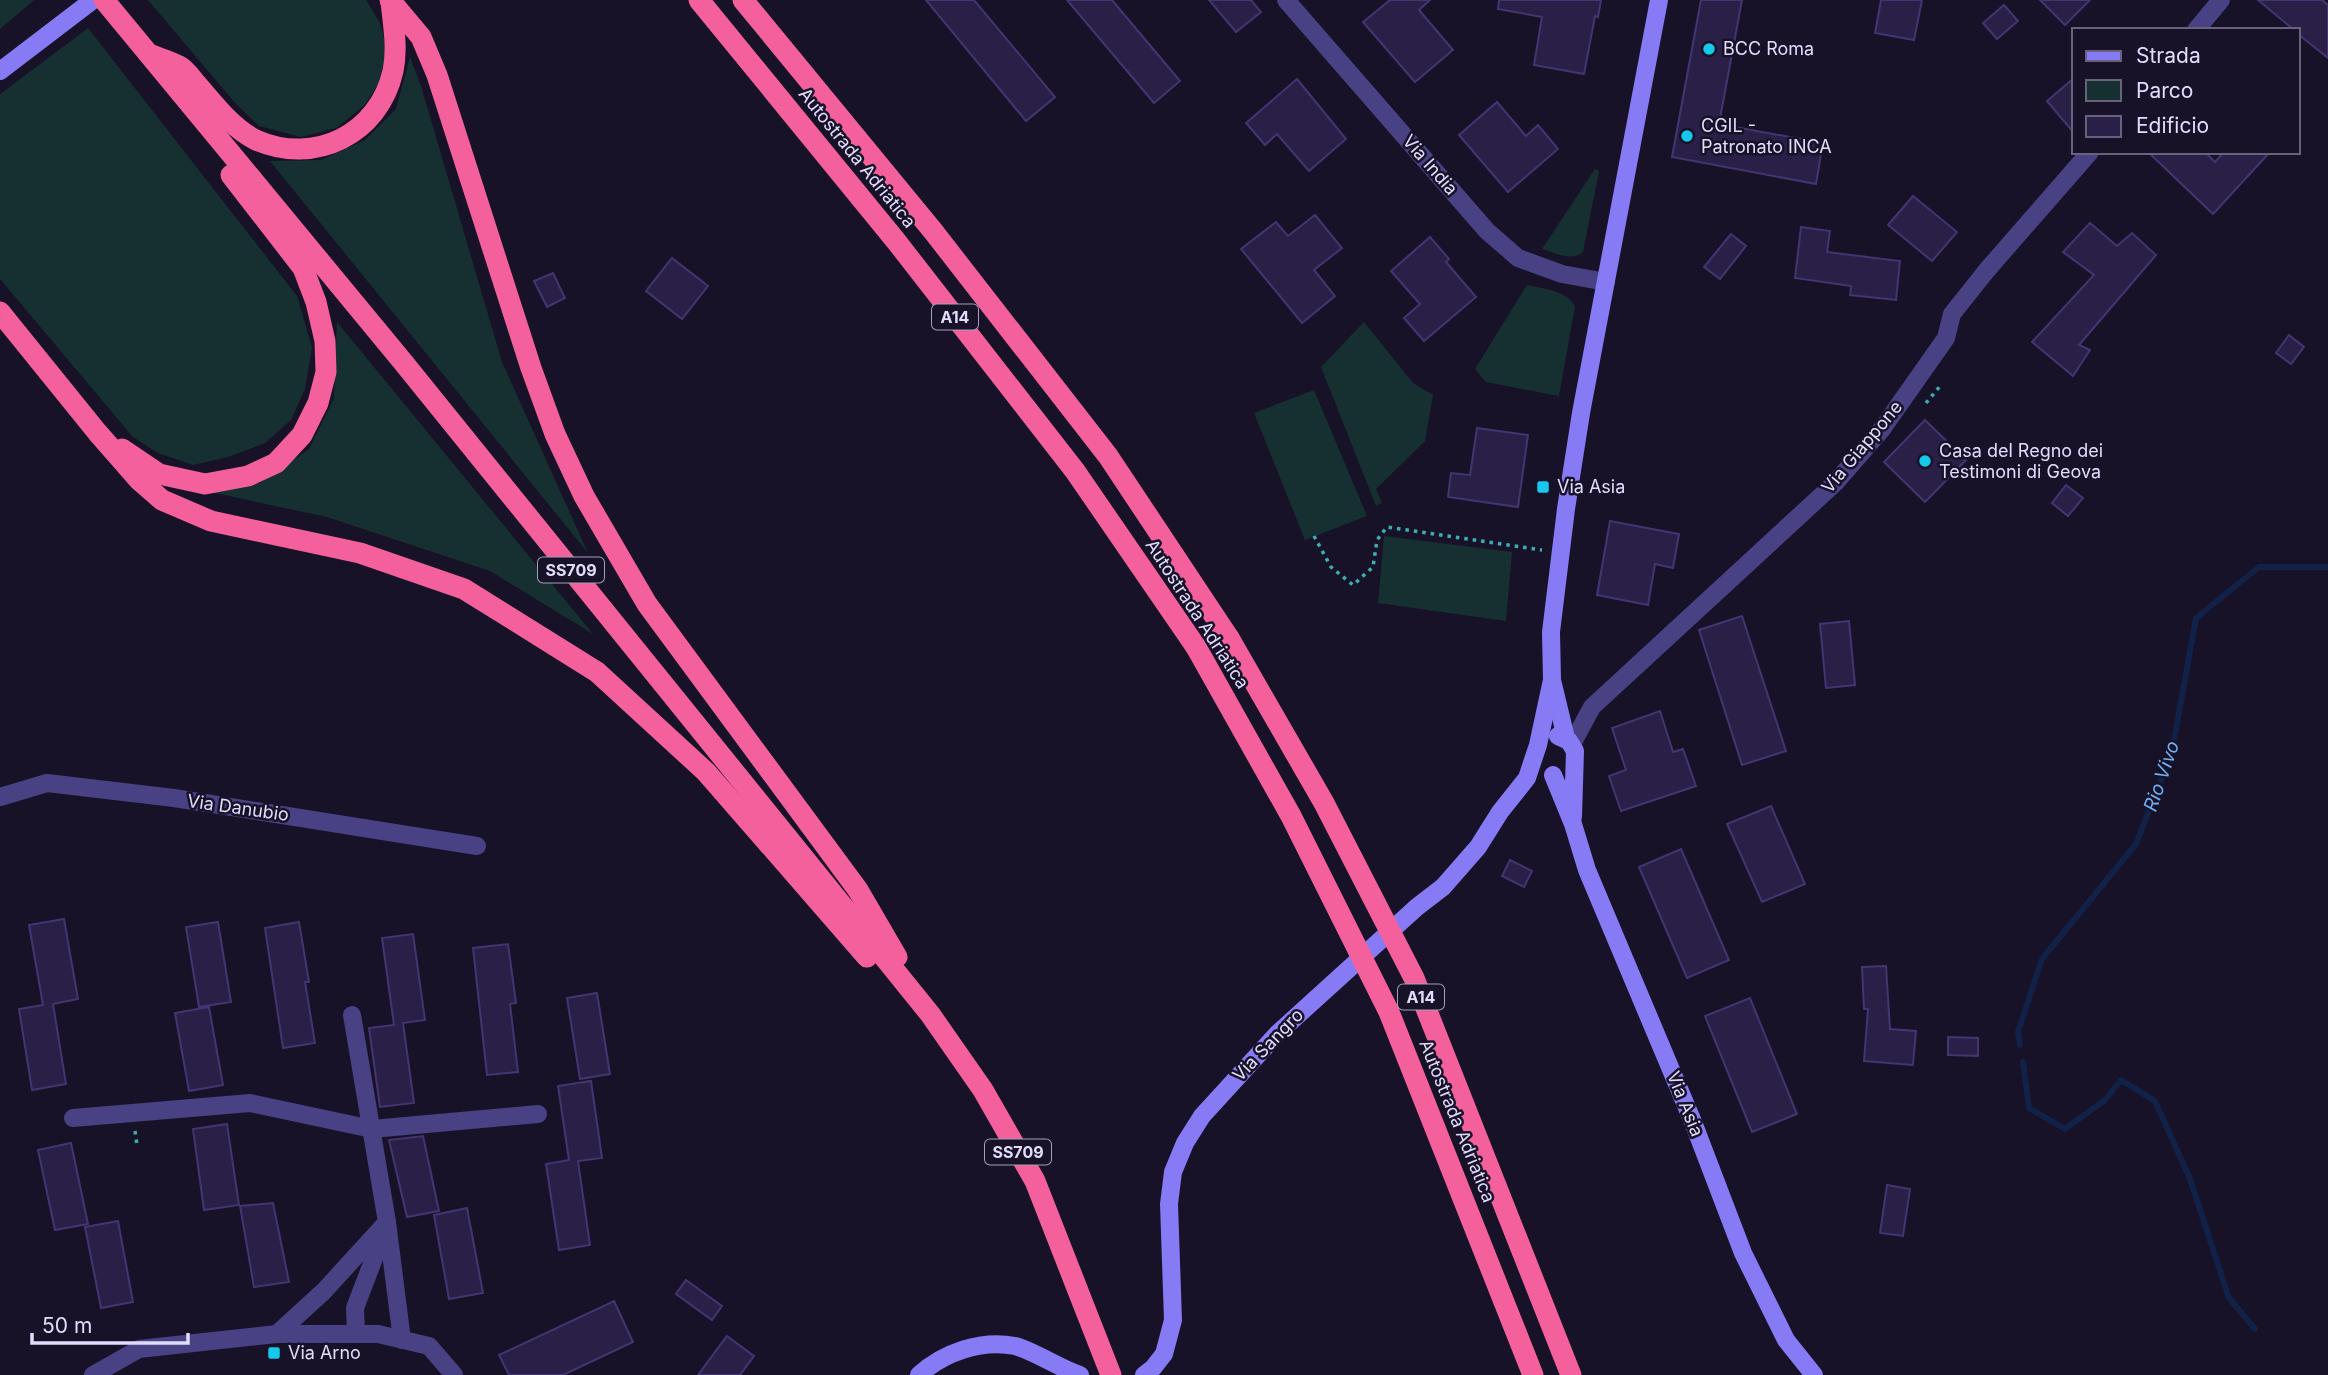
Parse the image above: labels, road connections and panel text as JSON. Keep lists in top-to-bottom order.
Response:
{
  "streets": {
    "highway": ["Autostrada Adriatica", "A14", "SS709"],
    "street": [
      "Via India",
      "Via Giappone",
      "Via Danubio",
      "Via Sangro",
      "Via Asia"
    ]
  },
  "crossings": [
    ["Via India", "Via Asia"],
    ["Via Giappone", "Via Sangro"],
    ["Via Giappone", "Via Asia"],
    ["Via Sangro", "Via Asia"]
  ],
  "water": ["Rio Vivo"],
  "places": {
    "other": ["BCC Roma", "CGIL - Patronato INCA", "Casa del Regno dei Testimoni di Geova"],
    "transit": ["Via Asia", "Via Arno"]
  },
  "legend": ["Strada", "Parco", "Edificio"],
  "scale_bar": "50 m"
}
